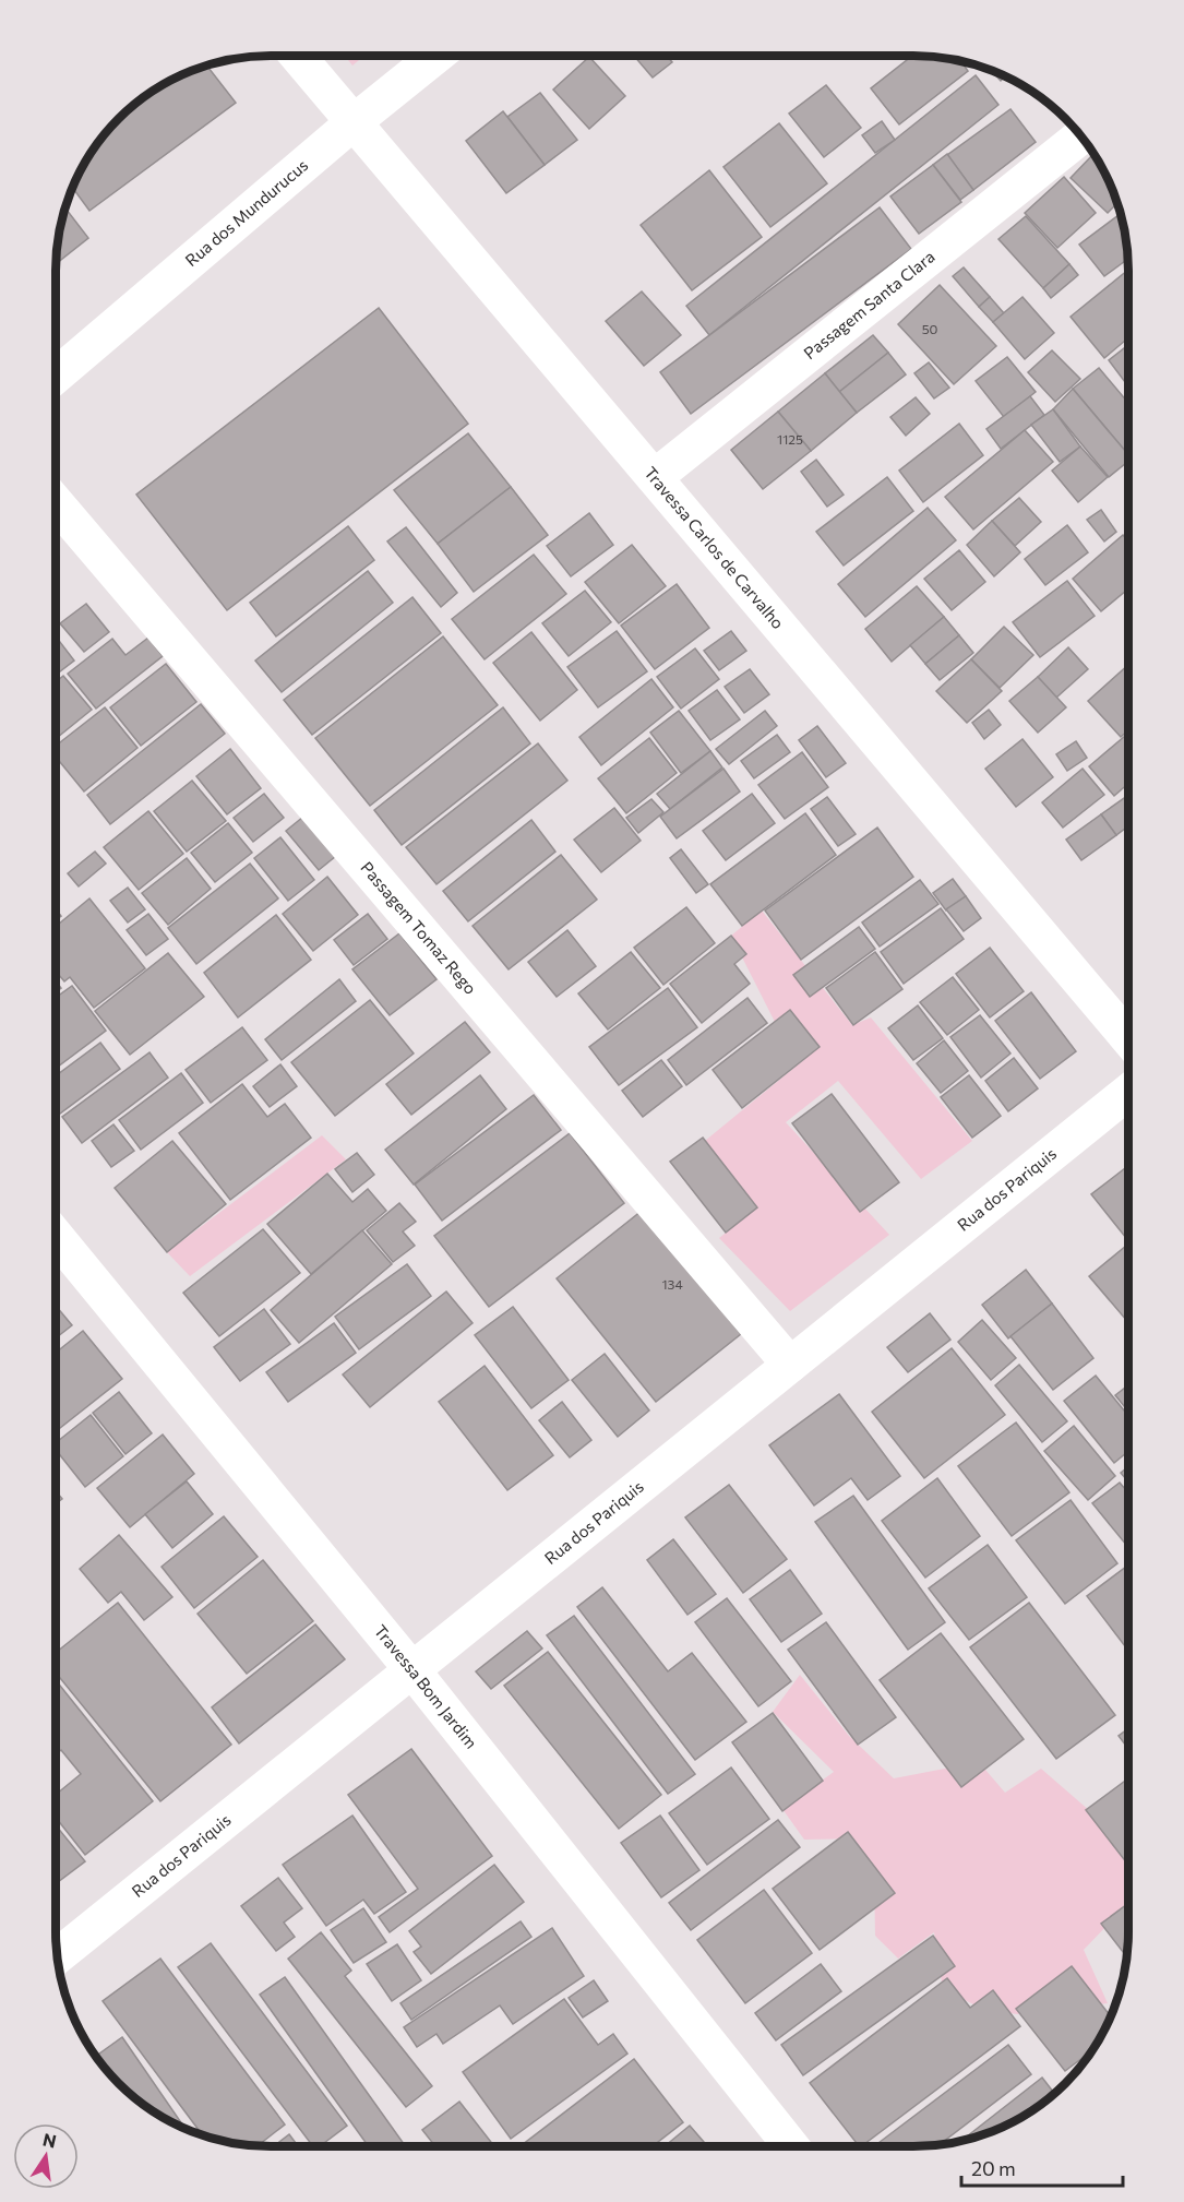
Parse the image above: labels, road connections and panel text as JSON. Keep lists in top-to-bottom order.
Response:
{
  "streets": {
    "street": [
      "Rua dos Mundurucus",
      "Passagem Santa Clara",
      "Travessa Carlos de Carvalho",
      "Passagem Tomaz Rego",
      "Rua dos Pariquis",
      "Travessa Bom Jardim"
    ]
  },
  "crossings": [
    ["Rua dos Mundurucus", "Travessa Carlos de Carvalho"],
    ["Passagem Santa Clara", "Travessa Carlos de Carvalho"],
    ["Passagem Tomaz Rego", "Rua dos Pariquis"],
    ["Rua dos Pariquis", "Travessa Bom Jardim"]
  ],
  "house_numbers": ["50", "1125", "134"],
  "scale_bar": "20 m",
  "north": "top"
}
